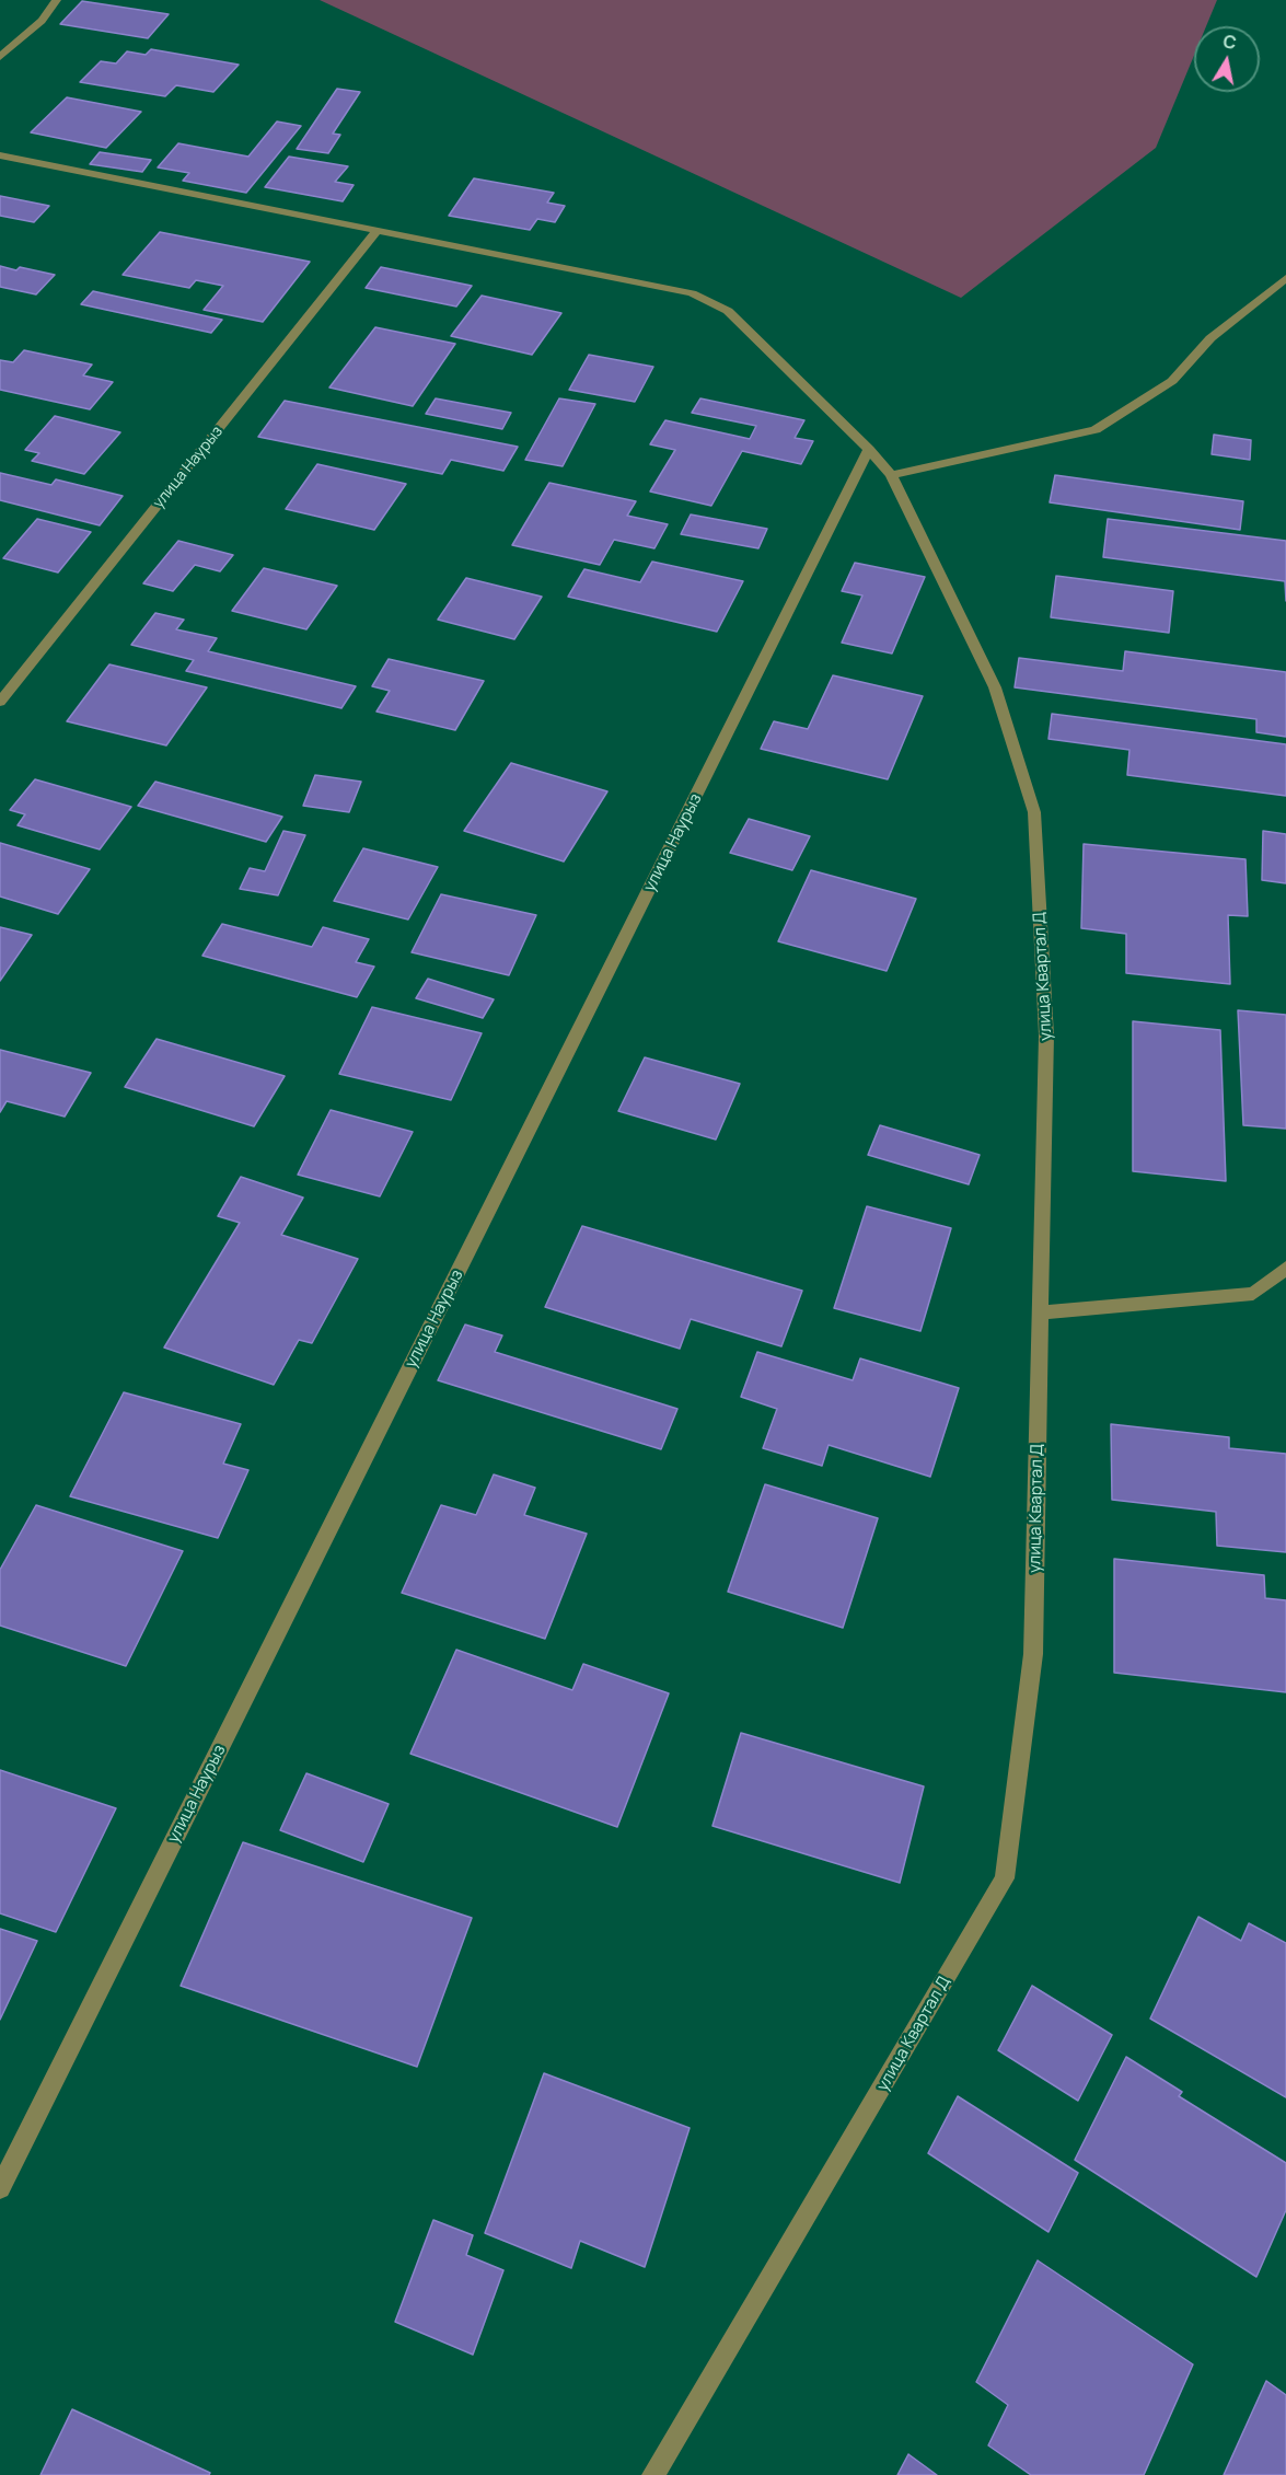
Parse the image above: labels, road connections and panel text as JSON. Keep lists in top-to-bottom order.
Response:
{
  "streets": {
    "street": ["улица Наурыз", "улица Квартал Д"]
  },
  "crossings": [
    ["улица Наурыз", "улица Квартал Д"]
  ],
  "north": "top"
}
